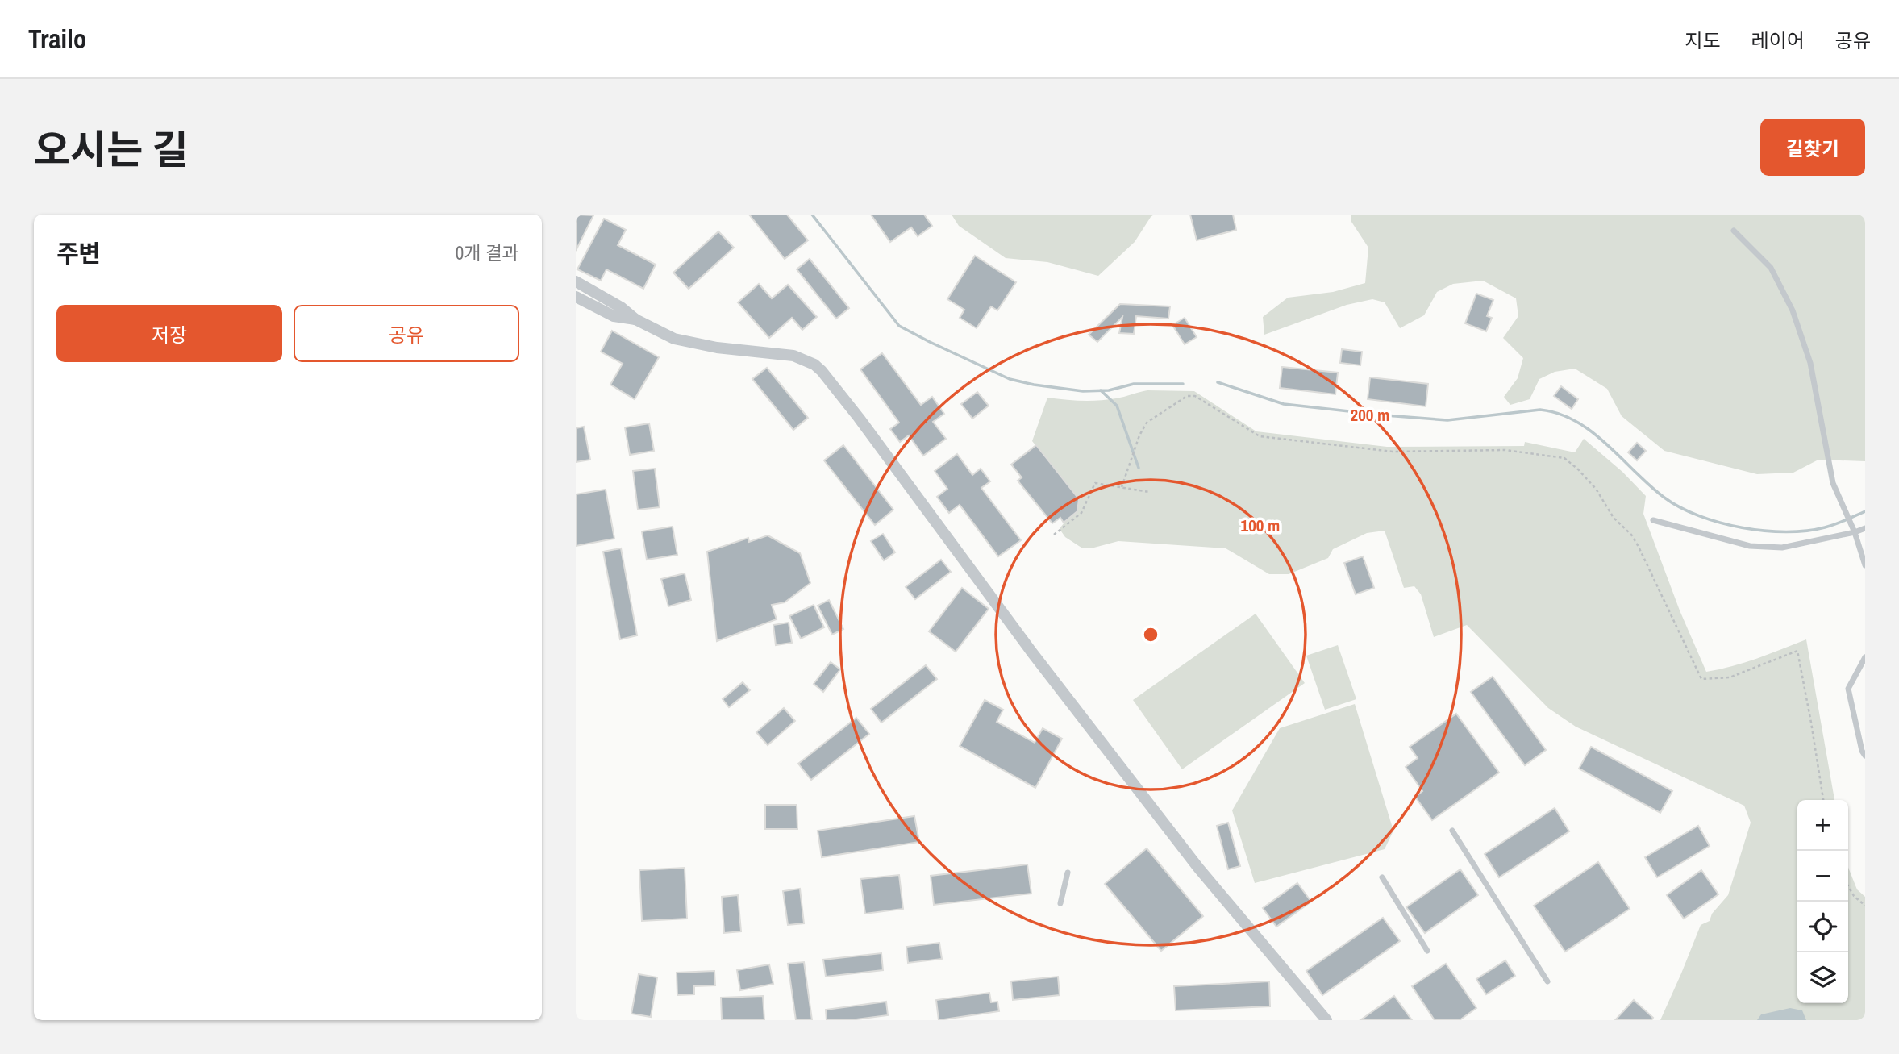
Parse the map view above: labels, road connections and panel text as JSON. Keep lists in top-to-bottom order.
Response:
{
  "page": {
    "header": "Trailo",
    "nav": ["지도", "레이어", "공유"],
    "title": "오시는 길",
    "buttons": [
      "길찾기",
      ["저장", "공유"]
    ],
    "heading": ["주변", "0개 결과"],
    "map_buttons": ["+", "−"]
  },
  "rings": ["200 m", "100 m"]
}
